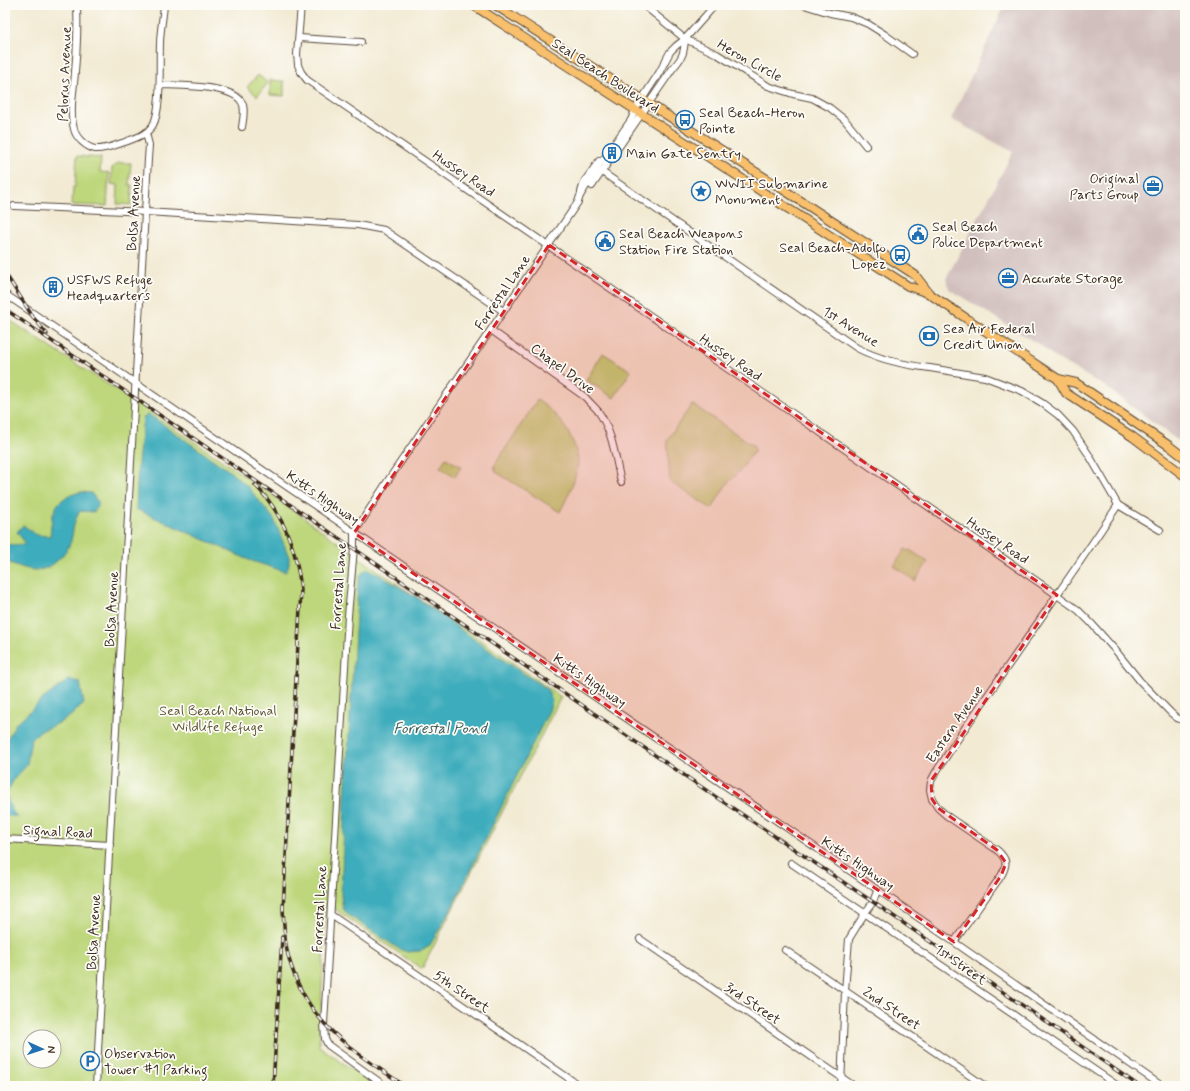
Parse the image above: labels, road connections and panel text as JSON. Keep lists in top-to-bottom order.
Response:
{
  "streets": {
    "main road": ["Seal Beach Boulevard"],
    "street": [
      "Heron Circle",
      "Pelorus Avenue",
      "Hussey Road",
      "Bolsa Avenue",
      "Forrestal Lane",
      "1st Avenue",
      "Chapel Drive",
      "Kitts Highway",
      "Eastern Avenue",
      "Signal Road",
      "1st Street",
      "5th Street",
      "3rd Street",
      "2nd Street"
    ]
  },
  "crossings": [
    ["Pelorus Avenue", "Bolsa Avenue"],
    ["Seal Beach Boulevard", "Forrestal Lane"],
    ["Hussey Road", "Forrestal Lane"],
    ["Hussey Road", "Eastern Avenue"],
    ["Bolsa Avenue", "Kitts Highway"],
    ["Bolsa Avenue", "Signal Road"],
    ["Forrestal Lane", "1st Avenue"],
    ["Forrestal Lane", "Chapel Drive"],
    ["Forrestal Lane", "Kitts Highway"],
    ["Forrestal Lane", "5th Street"],
    ["1st Avenue", "Eastern Avenue"],
    ["Kitts Highway", "Eastern Avenue"]
  ],
  "water": ["Forrestal Pond"],
  "parks": ["Seal Beach National Wildlife Refuge"],
  "places": {
    "bus stop": ["Seal Beach-Heron Pointe", "Seal Beach-Adolfo Lopez"],
    "building": ["Main Gate Sentry", "USFWS Refuge Headquarters"],
    "office": ["Original Parts Group", "Accurate Storage"],
    "place": ["WWII Submarine Monument"],
    "public building": ["Seal Beach Police Department", "Seal Beach Weapons Station Fire Station"],
    "bank": ["Sea Air Federal Credit Union"],
    "parking": ["Observation Tower #1 Parking"]
  },
  "north": "right"
}
